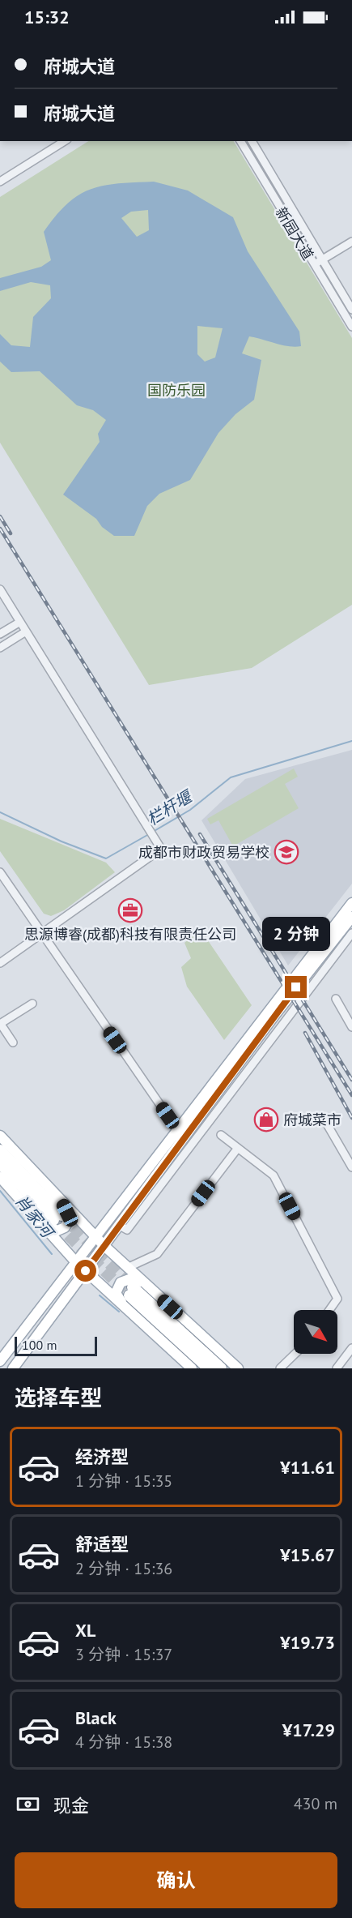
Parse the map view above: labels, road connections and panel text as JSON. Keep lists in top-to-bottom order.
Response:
{
  "streets": {
    "street": ["新园大道"]
  },
  "water": ["栏杆堰", "肖家河"],
  "parks": ["国防乐园"],
  "places": {
    "school or university": ["成都市财政贸易学校"],
    "office": ["思源博睿(成都)科技有限责任公司"],
    "shop": ["府城菜市"]
  },
  "scale_bar": "100 m",
  "north": "bottom right",
  "page": {
    "status": "15:32",
    "banner": ["府城大道", "府城大道"],
    "bubble": "2 分钟",
    "scale": "100 m",
    "heading": "选择车型",
    "list": [
      {
        "name": "经济型",
        "note": "1 分钟 · 15:35",
        "value": "¥11.61"
      },
      {
        "name": "舒适型",
        "note": "2 分钟 · 15:36",
        "value": "¥15.67"
      },
      {
        "name": "XL",
        "note": "3 分钟 · 15:37",
        "value": "¥19.73"
      },
      {
        "name": "Black",
        "note": "4 分钟 · 15:38",
        "value": "¥17.29"
      }
    ],
    "pay": ["现金", "430 m"],
    "buttons": "确认"
  }
}
